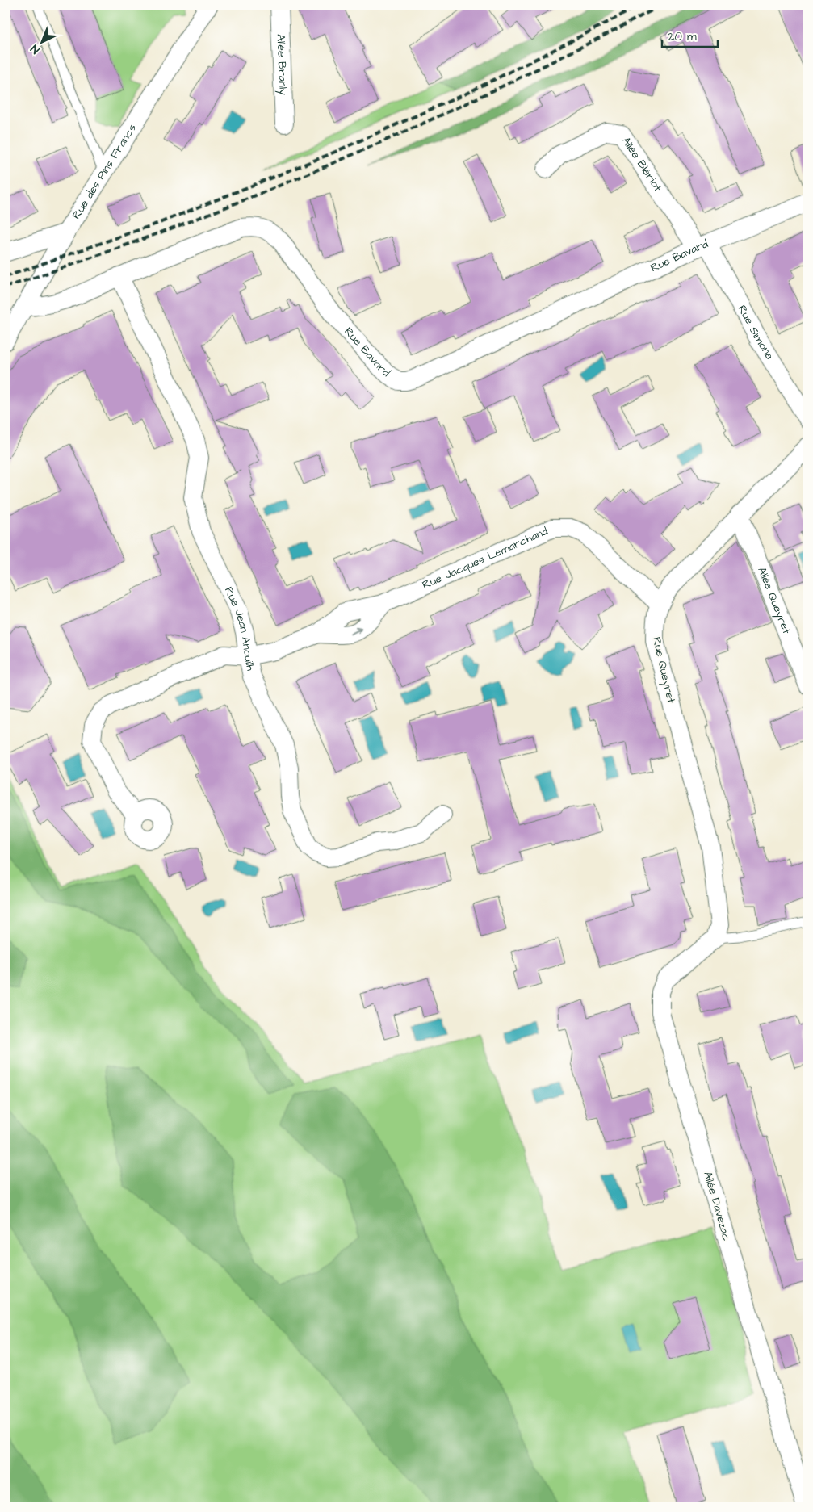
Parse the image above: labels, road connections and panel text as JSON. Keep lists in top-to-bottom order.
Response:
{
  "streets": {
    "street": [
      "Allée Branly",
      "Allée Blériot",
      "Rue des Pins Francs",
      "Rue Bavard",
      "Rue Simone",
      "Rue Jacques Lemarchand",
      "Allée Queyret",
      "Rue Jean Anouilh",
      "Rue Queyret",
      "Allée Davezac"
    ]
  },
  "crossings": [
    ["Allée Blériot", "Rue Bavard"],
    ["Allée Blériot", "Rue Simone"],
    ["Rue des Pins Francs", "Rue Bavard"],
    ["Rue Bavard", "Rue Simone"],
    ["Rue Bavard", "Rue Jean Anouilh"],
    ["Rue Jacques Lemarchand", "Rue Jean Anouilh"],
    ["Rue Jacques Lemarchand", "Rue Queyret"],
    ["Allée Queyret", "Rue Queyret"],
    ["Rue Queyret", "Allée Davezac"]
  ],
  "scale_bar": "20 m",
  "north": "bottom left"
}
